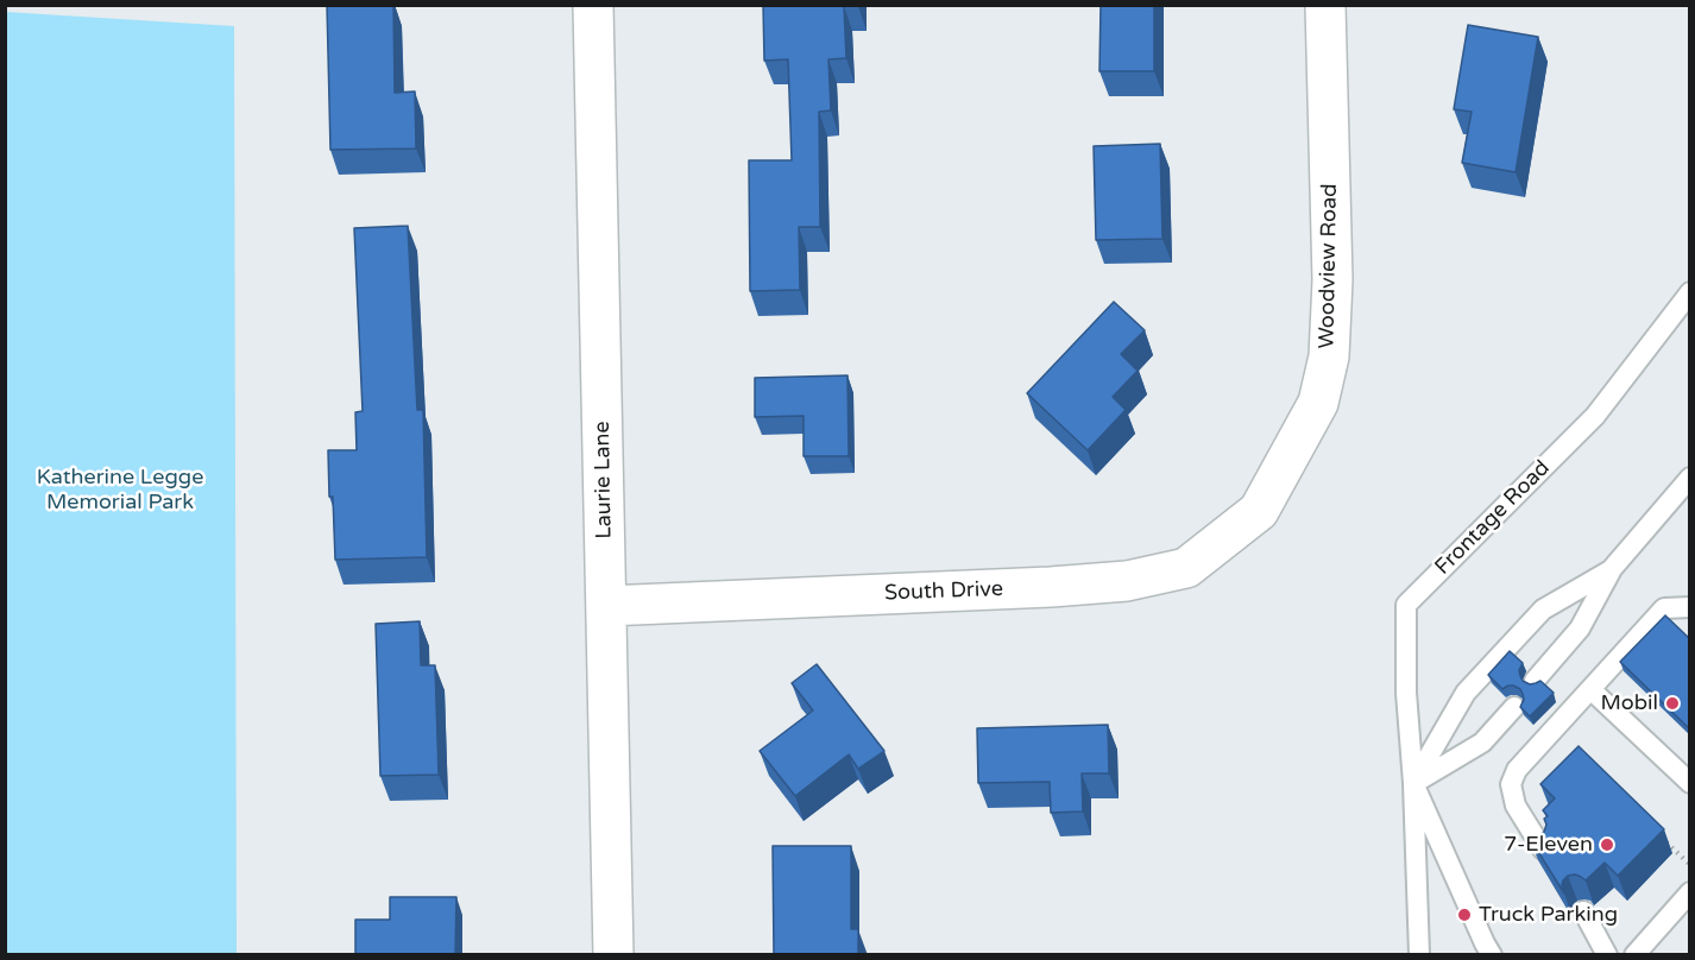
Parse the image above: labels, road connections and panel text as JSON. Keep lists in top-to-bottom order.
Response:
{
  "streets": {
    "street": ["Woodview Road", "Laurie Lane", "South Drive"],
    "lane": ["Frontage Road"]
  },
  "crossings": [
    ["Woodview Road", "South Drive"],
    ["Laurie Lane", "South Drive"]
  ],
  "parks": ["Katherine Legge Memorial Park"],
  "places": ["Mobil", "7-Eleven", "Truck Parking"]
}
